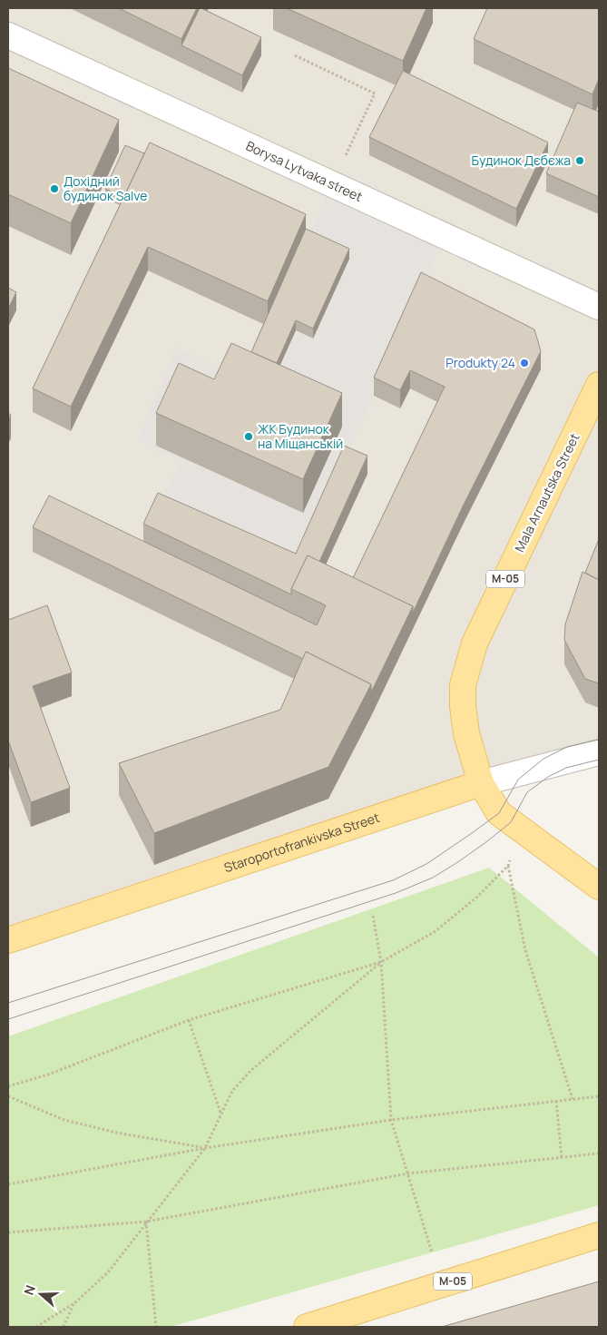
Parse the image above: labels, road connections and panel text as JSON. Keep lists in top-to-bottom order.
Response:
{
  "streets": {
    "main road": ["Mala Arnautska Street", "М-05", "Staroportofrankivska Street"],
    "street": ["Borysa Lytvaka street"]
  },
  "crossings": [
    ["Mala Arnautska Street", "М-05"],
    ["Mala Arnautska Street", "Staroportofrankivska Street"],
    ["М-05", "Staroportofrankivska Street"]
  ],
  "places": [
    "Будинок Дєбєжа",
    "Дохідний будинок Salve",
    "Produkty 24",
    "ЖК Будинок на Міщанській"
  ],
  "north": "left"
}
